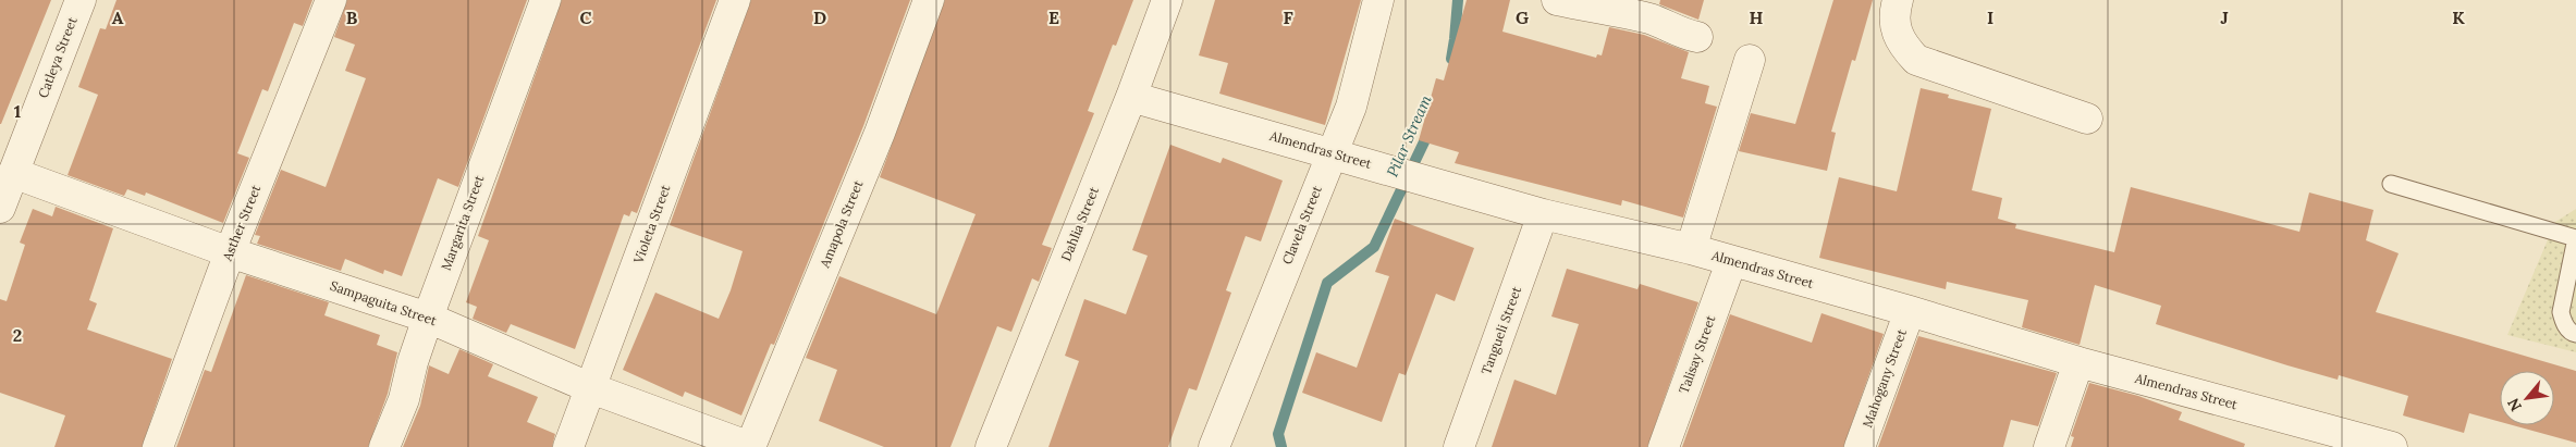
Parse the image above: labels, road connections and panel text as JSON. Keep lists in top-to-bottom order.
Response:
{
  "streets": {
    "street": [
      "Catleya Street",
      "Almendras Street",
      "Asther Street",
      "Margarita Street",
      "Violeta Street",
      "Amapola Street",
      "Dahlia Street",
      "Clavela Street",
      "Sampaguita Street",
      "Tangueli Street",
      "Talisay Street",
      "Mahogany Street"
    ]
  },
  "crossings": [
    ["Catleya Street", "Sampaguita Street"],
    ["Almendras Street", "Dahlia Street"],
    ["Almendras Street", "Clavela Street"],
    ["Almendras Street", "Tangueli Street"],
    ["Almendras Street", "Talisay Street"],
    ["Almendras Street", "Mahogany Street"],
    ["Asther Street", "Sampaguita Street"],
    ["Margarita Street", "Sampaguita Street"],
    ["Violeta Street", "Sampaguita Street"],
    ["Amapola Street", "Sampaguita Street"]
  ],
  "water": ["Pilar Stream"],
  "north": "bottom left",
  "grid": {
    "columns": [
      "A",
      "B",
      "C",
      "D",
      "E",
      "F",
      "G",
      "H",
      "I",
      "J",
      "K"
    ],
    "rows": ["1", "2"]
  }
}
